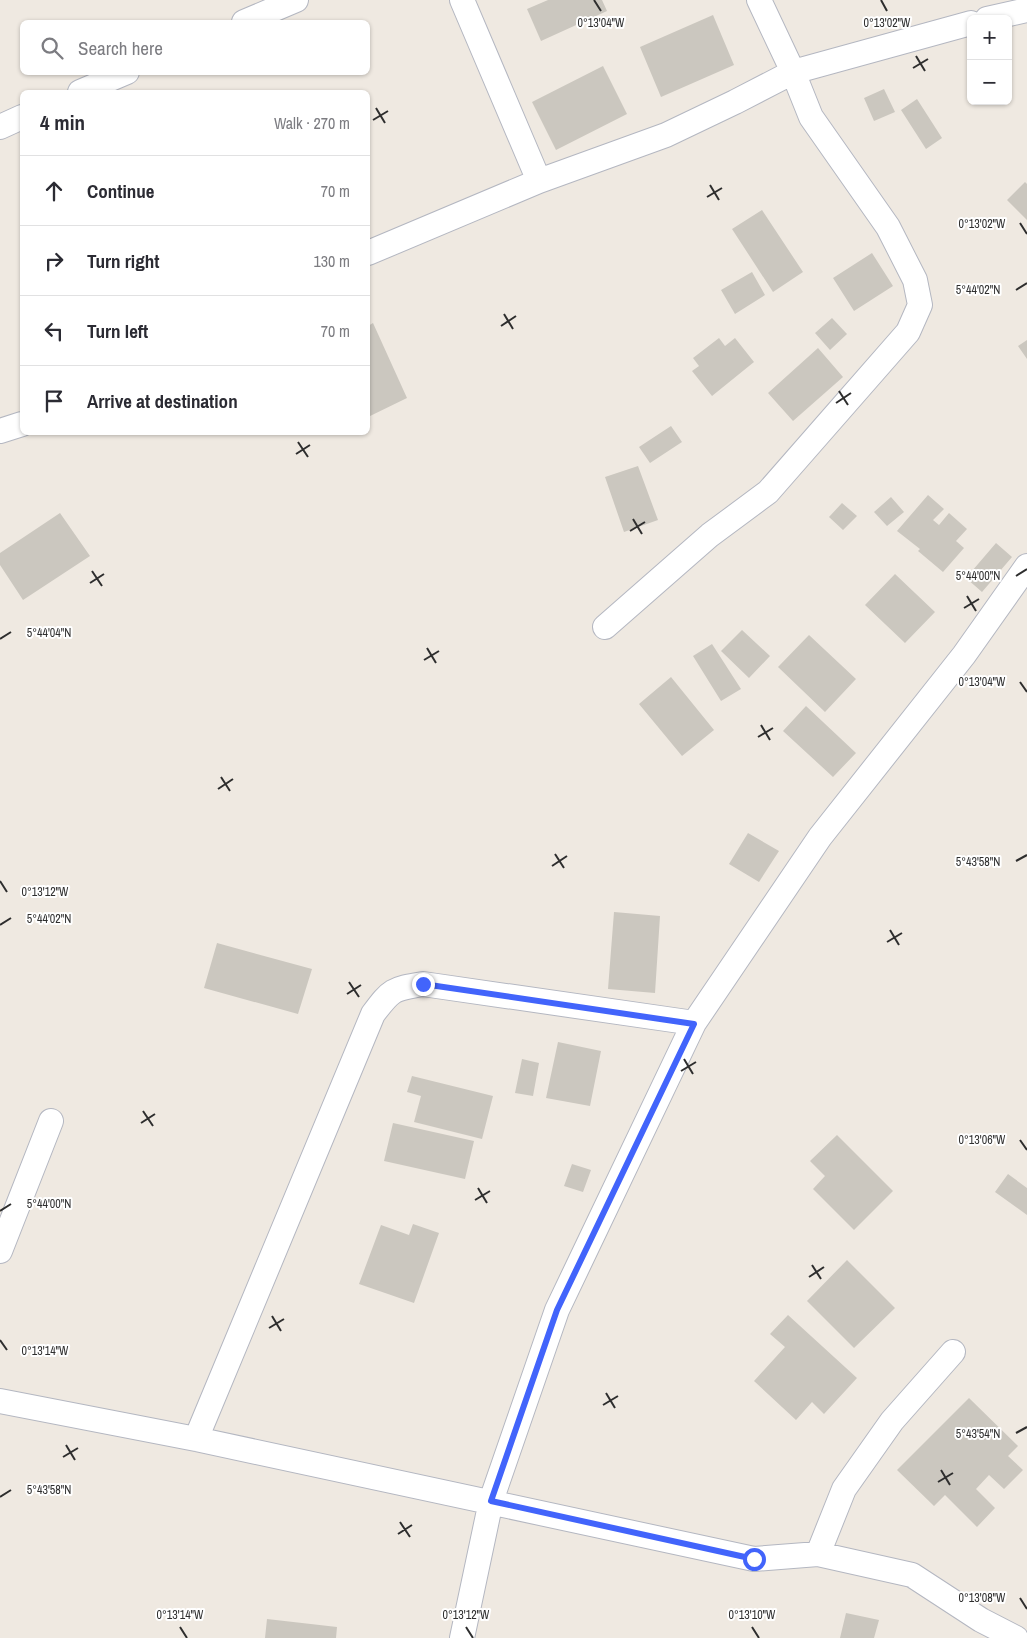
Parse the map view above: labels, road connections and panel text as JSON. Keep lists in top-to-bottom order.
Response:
{
  "page": {
    "map_buttons": ["+", "−"],
    "search": "Search here",
    "heading": ["4 min", "Walk · 270 m"],
    "list": [
      ["Continue", "70 m"],
      ["Turn right", "130 m"],
      ["Turn left", "70 m"],
      "Arrive at destination"
    ]
  },
  "coordinates": [
    "0°13'04\"W",
    "0°13'02\"W",
    "5°44'02\"N",
    "5°44'00\"N",
    "5°44'04\"N",
    "5°43'58\"N",
    "0°13'12\"W",
    "0°13'06\"W",
    "0°13'14\"W",
    "5°43'54\"N",
    "0°13'08\"W",
    "0°13'10\"W"
  ]
}
